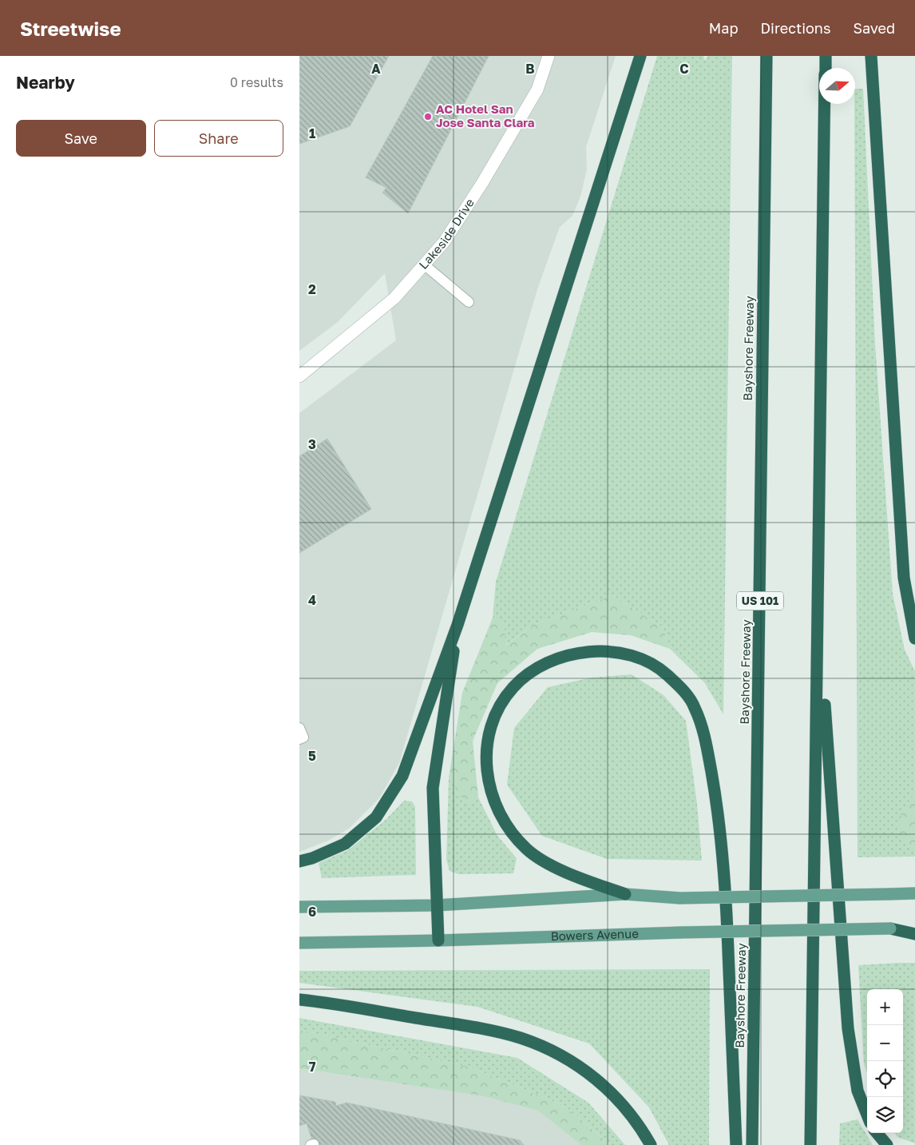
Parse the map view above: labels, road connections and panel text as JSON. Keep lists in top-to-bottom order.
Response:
{
  "streets": {
    "highway": ["Bayshore Freeway", "US 101"],
    "main road": ["Bowers Avenue"],
    "street": ["Lakeside Drive"]
  },
  "places": ["AC Hotel San Jose Santa Clara"],
  "north": "right",
  "page": {
    "header": "Streetwise",
    "nav": ["Map", "Directions", "Saved"],
    "heading": ["Nearby", "0 results"],
    "buttons": ["Save", "Share"],
    "map_buttons": ["+", "−"]
  },
  "grid": {
    "columns": ["A", "B", "C"],
    "rows": [
      "1",
      "2",
      "3",
      "4",
      "5",
      "6",
      "7"
    ]
  }
}
